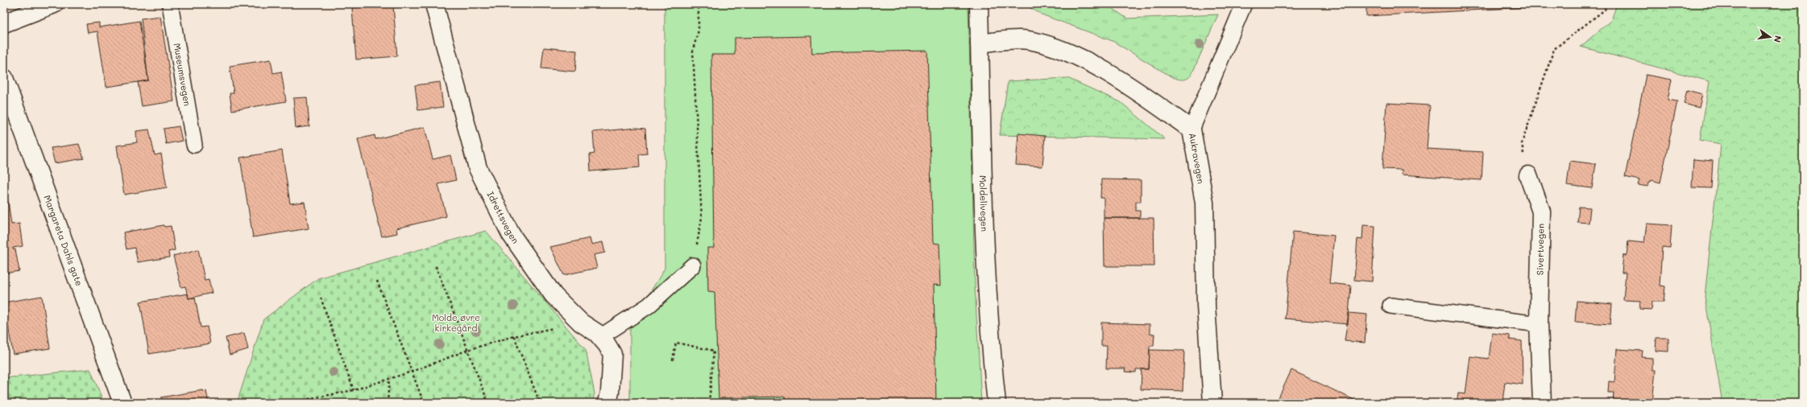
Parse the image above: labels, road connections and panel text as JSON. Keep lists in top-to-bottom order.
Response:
{
  "streets": {
    "street": [
      "Aukravegen",
      "Moldelivegen",
      "Idrettsvegen",
      "Margareta Dahls gate",
      "Sivertvegen"
    ],
    "lane": ["Museumsvegen"]
  },
  "crossings": [
    ["Aukravegen", "Moldelivegen"]
  ],
  "parks": ["Molde øvre kirkegård"],
  "north": "right"
}
